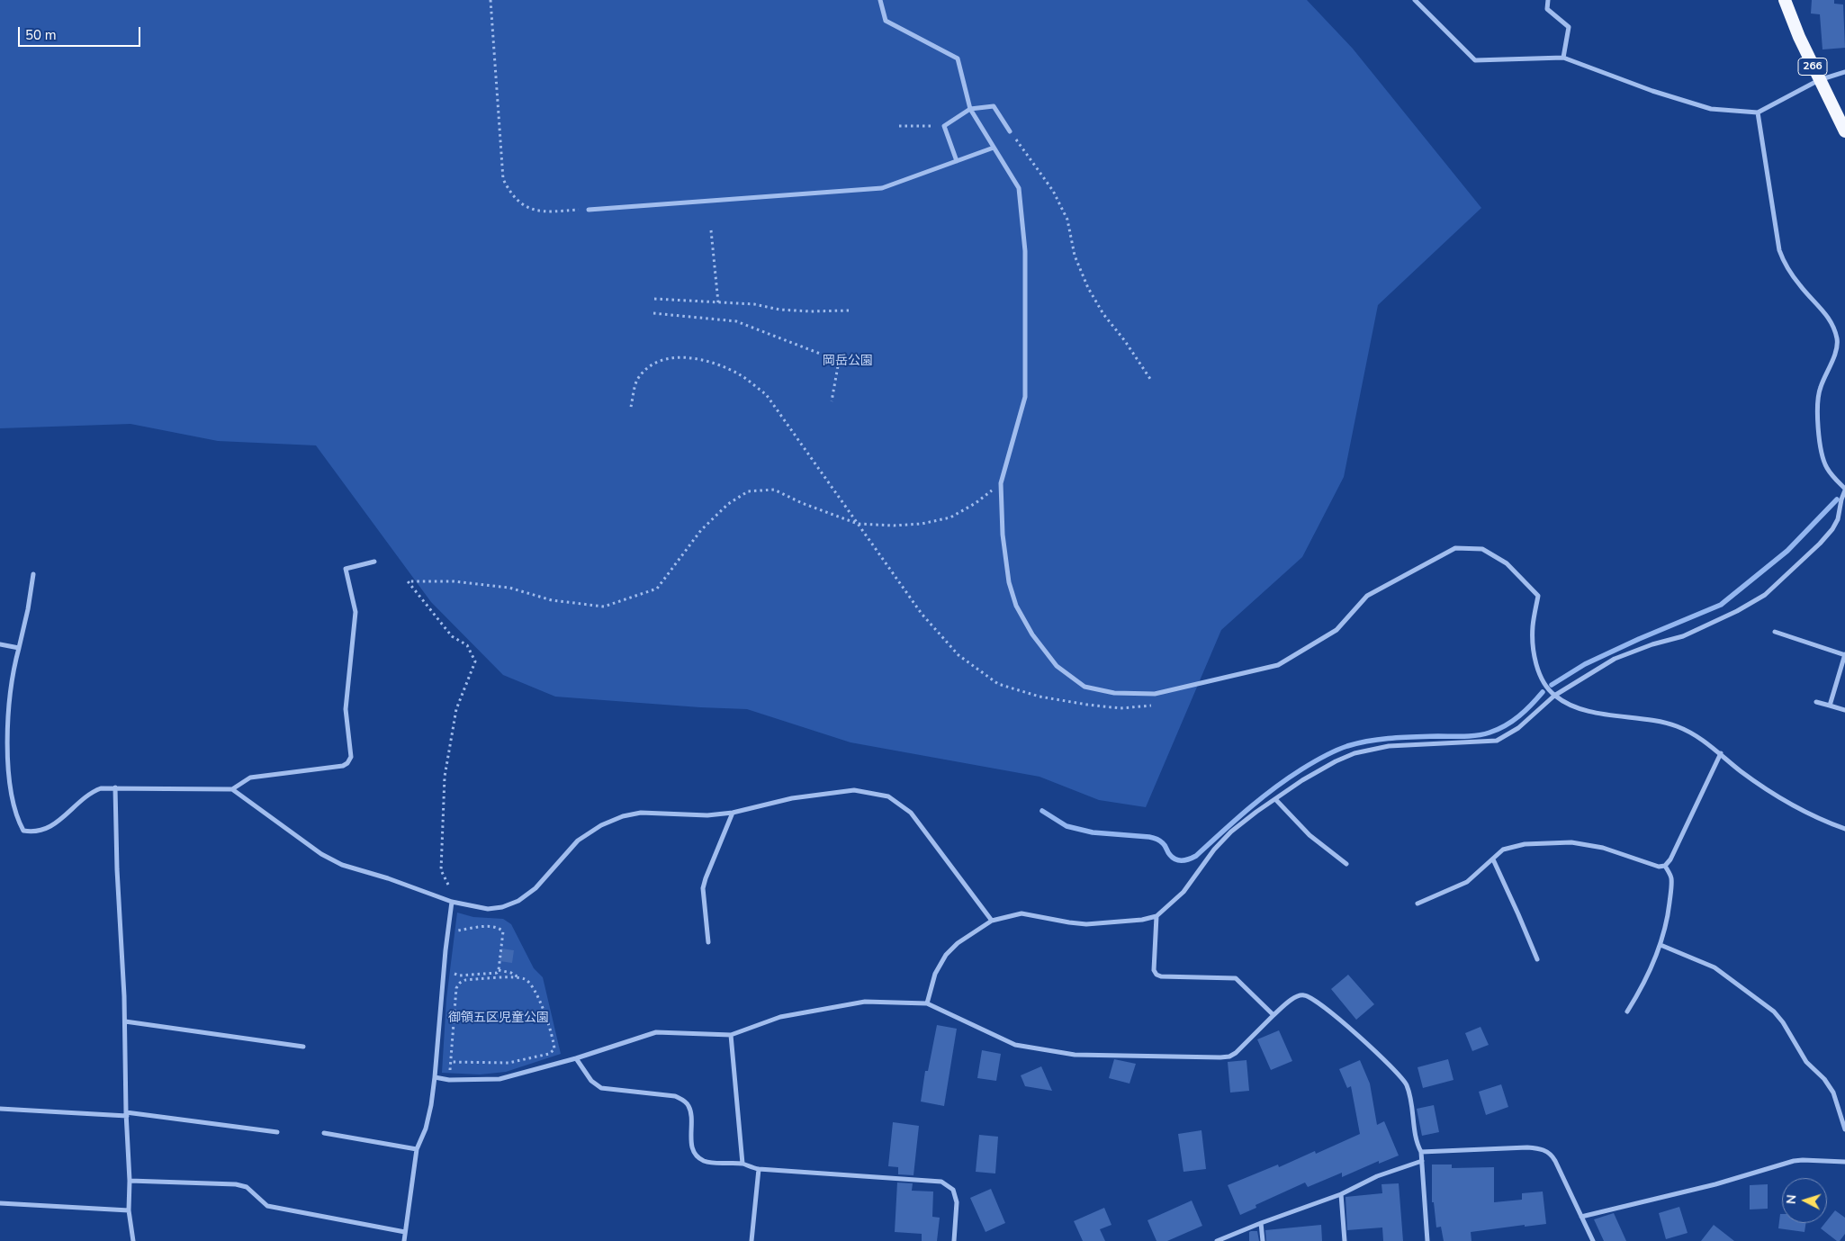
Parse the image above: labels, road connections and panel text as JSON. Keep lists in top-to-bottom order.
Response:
{
  "streets": {
    "highway": ["266"]
  },
  "parks": ["岡岳公園", "御領五区児童公園"],
  "scale_bar": "50 m",
  "north": "left"
}
